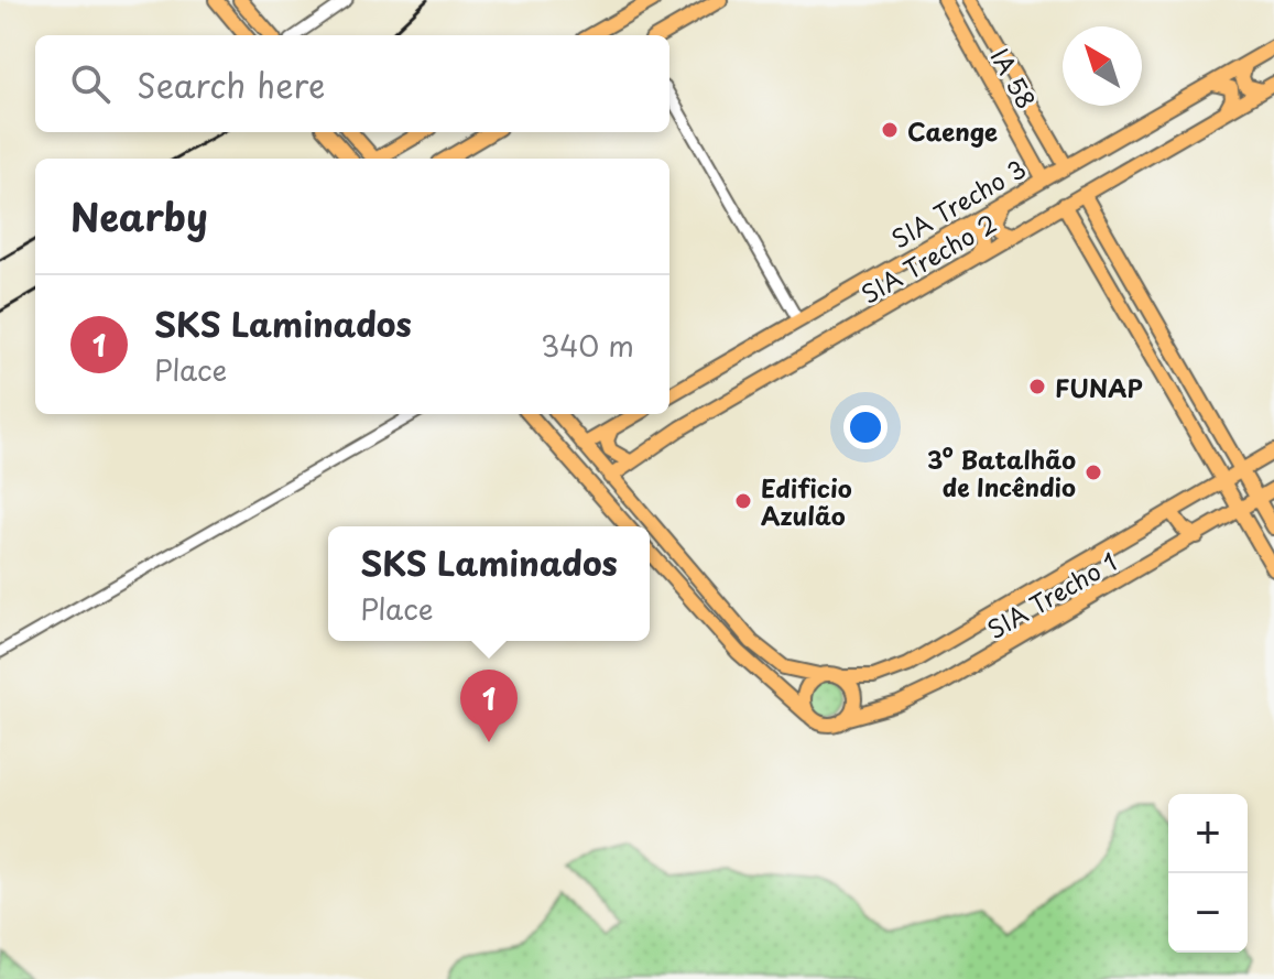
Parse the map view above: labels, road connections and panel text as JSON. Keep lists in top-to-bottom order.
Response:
{
  "streets": {
    "main road": [
      "IA 58",
      "SIA Trecho 3",
      "SIA Trecho 2",
      "SIA Trecho 1"
    ]
  },
  "crossings": [
    ["IA 58", "SIA Trecho 3"]
  ],
  "places": [
    "Caenge",
    "FUNAP",
    "3º Batalhão de Incêndio",
    "Edificio Azulão"
  ],
  "north": "top left",
  "page": {
    "search": "Search here",
    "heading": "Nearby",
    "list": [
      {
        "mark": "1",
        "name": "SKS Laminados",
        "note": "Place",
        "value": "340 m"
      }
    ],
    "popup": ["SKS Laminados", "Place"],
    "pins": "1",
    "map_buttons": ["+", "−"]
  }
}
